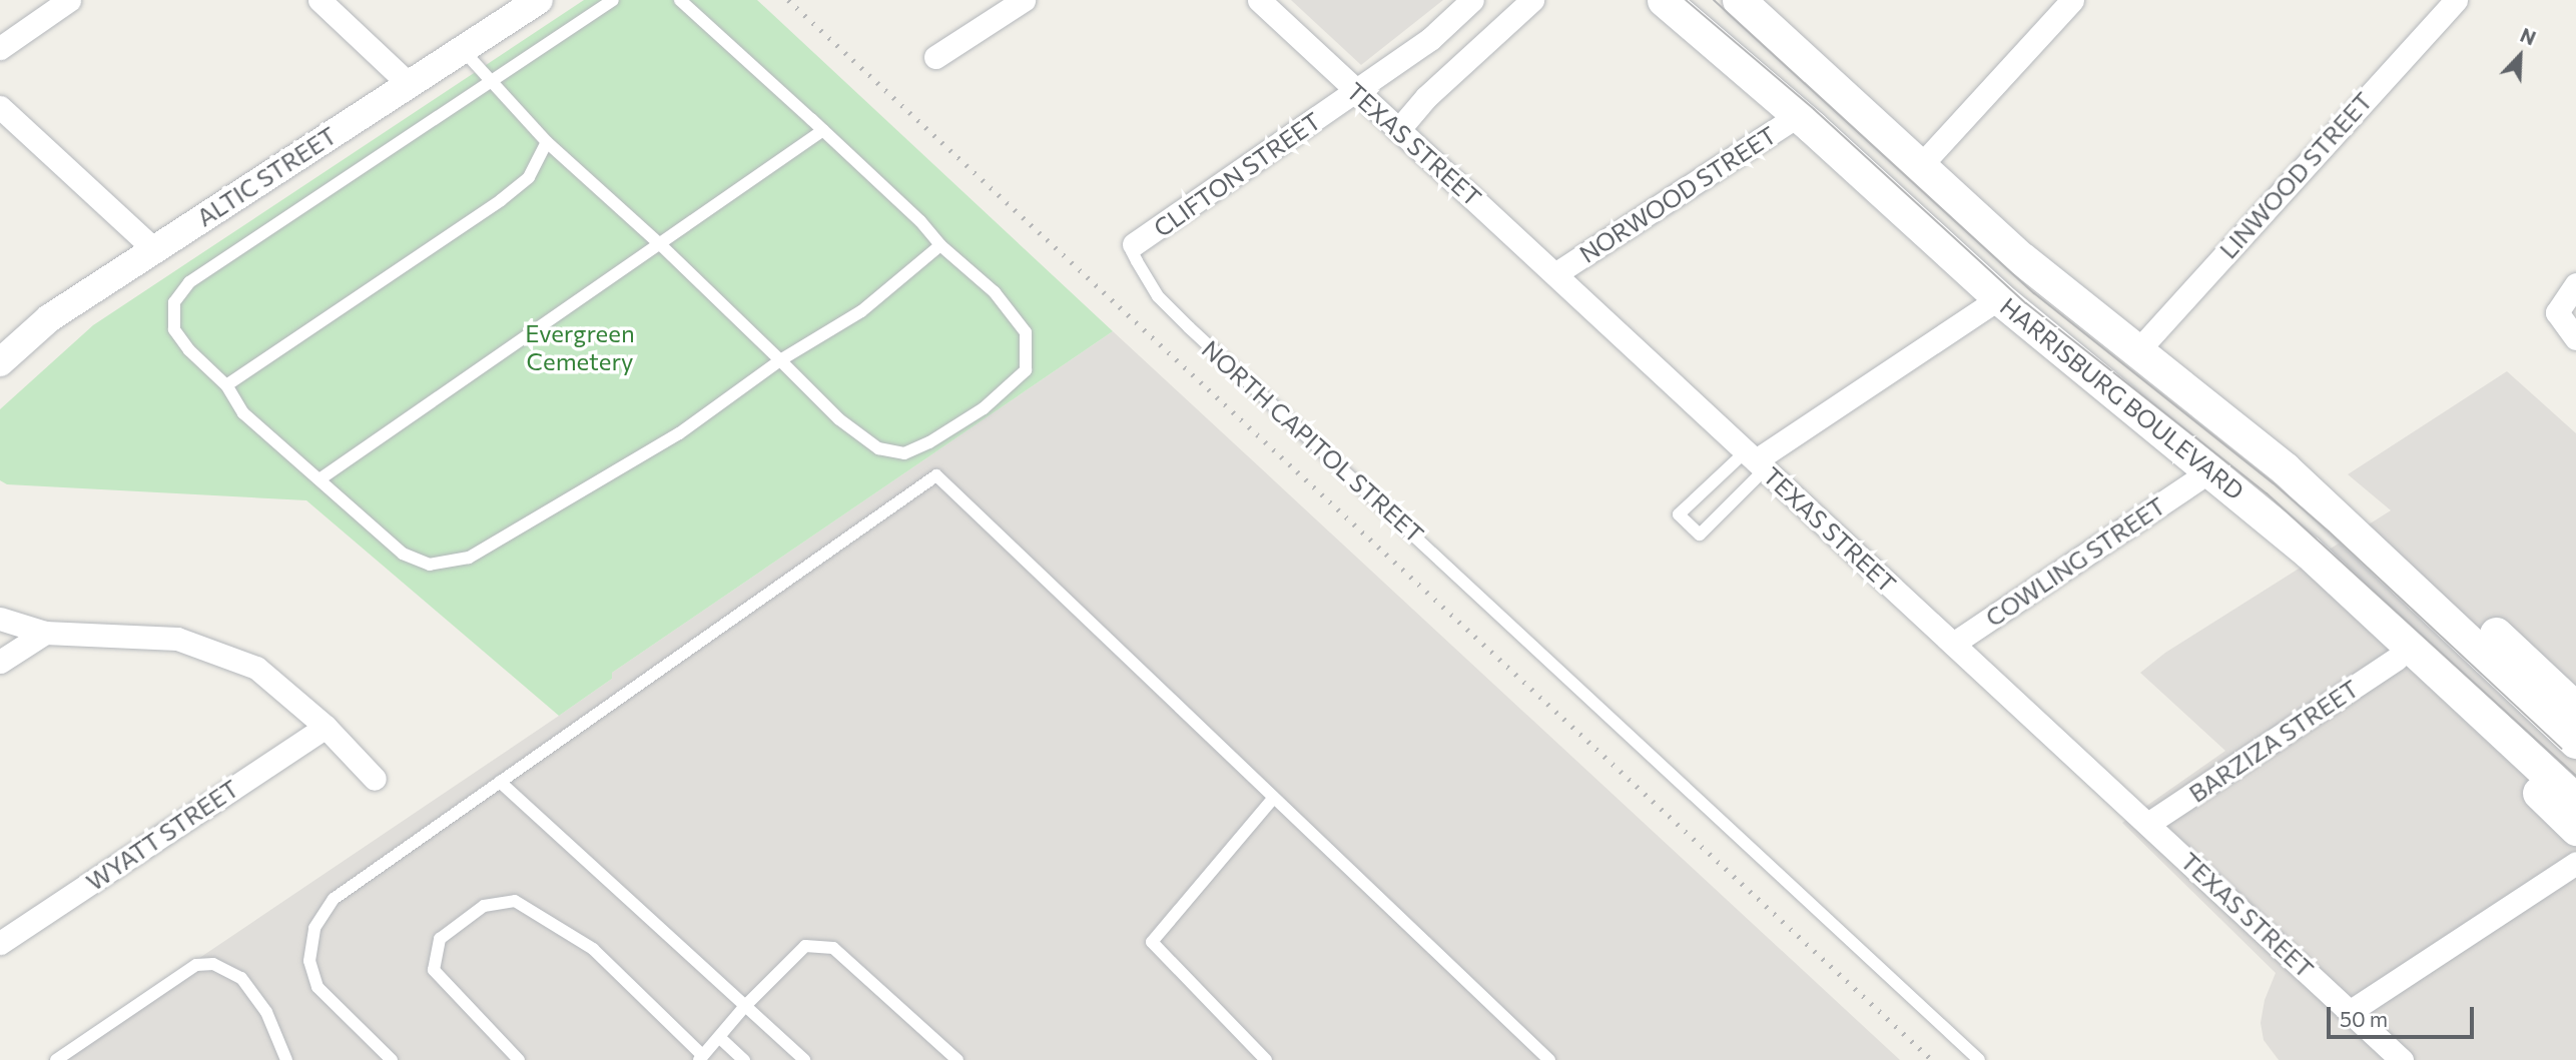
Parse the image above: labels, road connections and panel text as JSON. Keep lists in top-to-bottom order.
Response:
{
  "streets": {
    "main road": ["HARRISBURG BOULEVARD"],
    "street": [
      "TEXAS STREET",
      "CLIFTON STREET",
      "LINWOOD STREET",
      "ALTIC STREET",
      "NORWOOD STREET",
      "COWLING STREET",
      "BARZIZA STREET",
      "WYATT STREET"
    ],
    "lane": ["NORTH CAPITOL STREET"]
  },
  "crossings": [
    ["TEXAS STREET", "CLIFTON STREET"],
    ["TEXAS STREET", "NORWOOD STREET"],
    ["TEXAS STREET", "COWLING STREET"],
    ["TEXAS STREET", "BARZIZA STREET"],
    ["CLIFTON STREET", "NORTH CAPITOL STREET"],
    ["LINWOOD STREET", "HARRISBURG BOULEVARD"],
    ["NORWOOD STREET", "HARRISBURG BOULEVARD"]
  ],
  "parks": ["Evergreen Cemetery"],
  "scale_bar": "50 m",
  "north": "top right"
}
